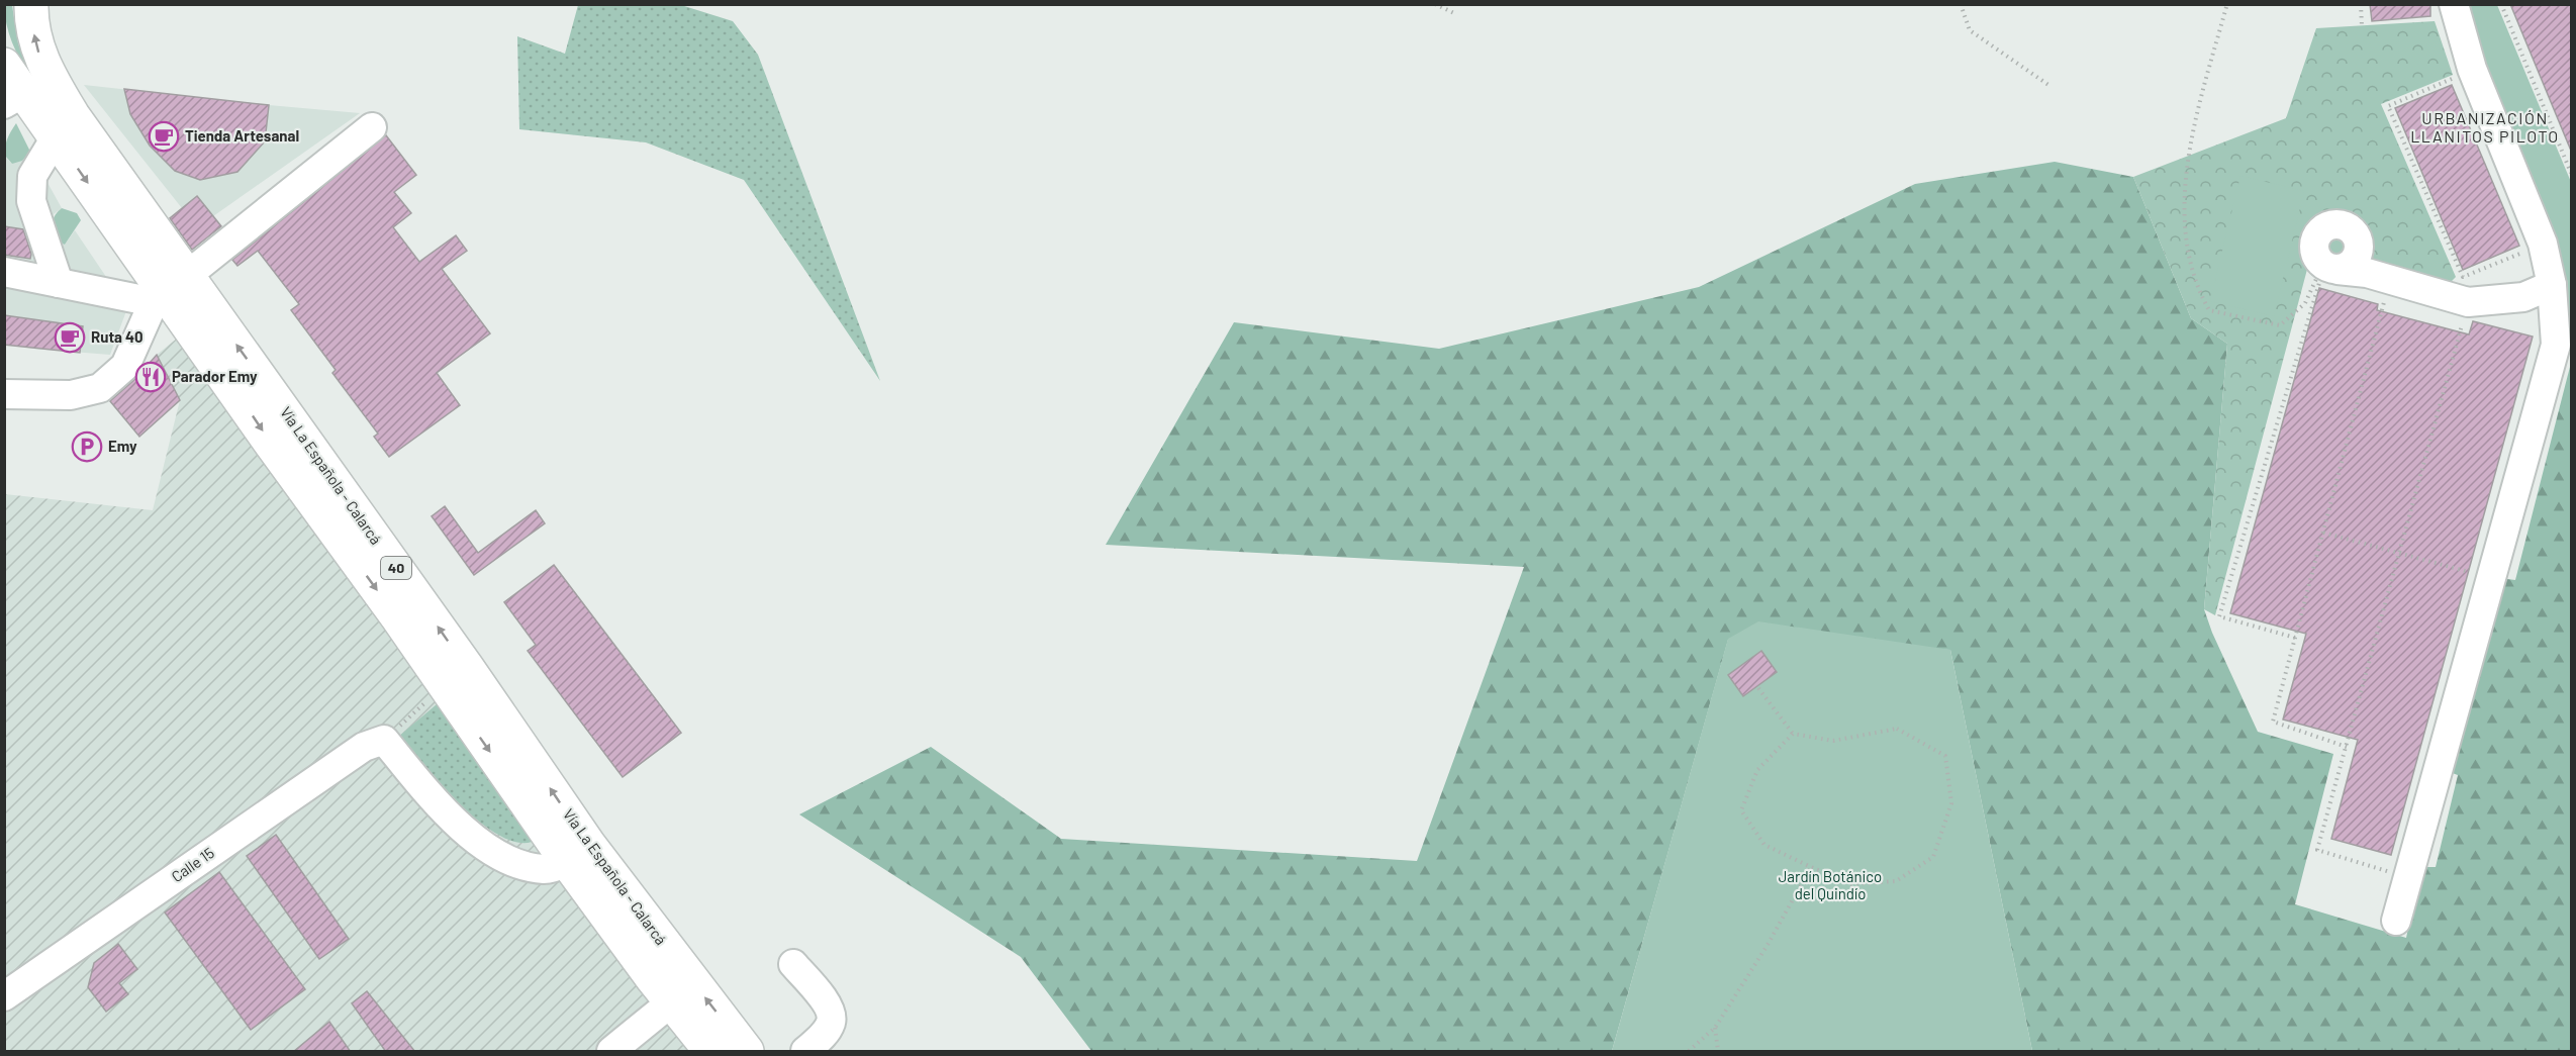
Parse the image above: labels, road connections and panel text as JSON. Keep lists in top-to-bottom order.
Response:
{
  "streets": {
    "highway": ["Vía La Española - Calarcá", "40"],
    "street": ["Calle 15"]
  },
  "districts": ["URBANIZACIÓN LLANITOS PILOTO"],
  "parks": ["Jardín Botánico del Quindío"],
  "places": {
    "cafe": ["Tienda Artesanal", "Ruta 40"],
    "restaurant": ["Parador Emy"],
    "parking": ["Emy"]
  }
}
